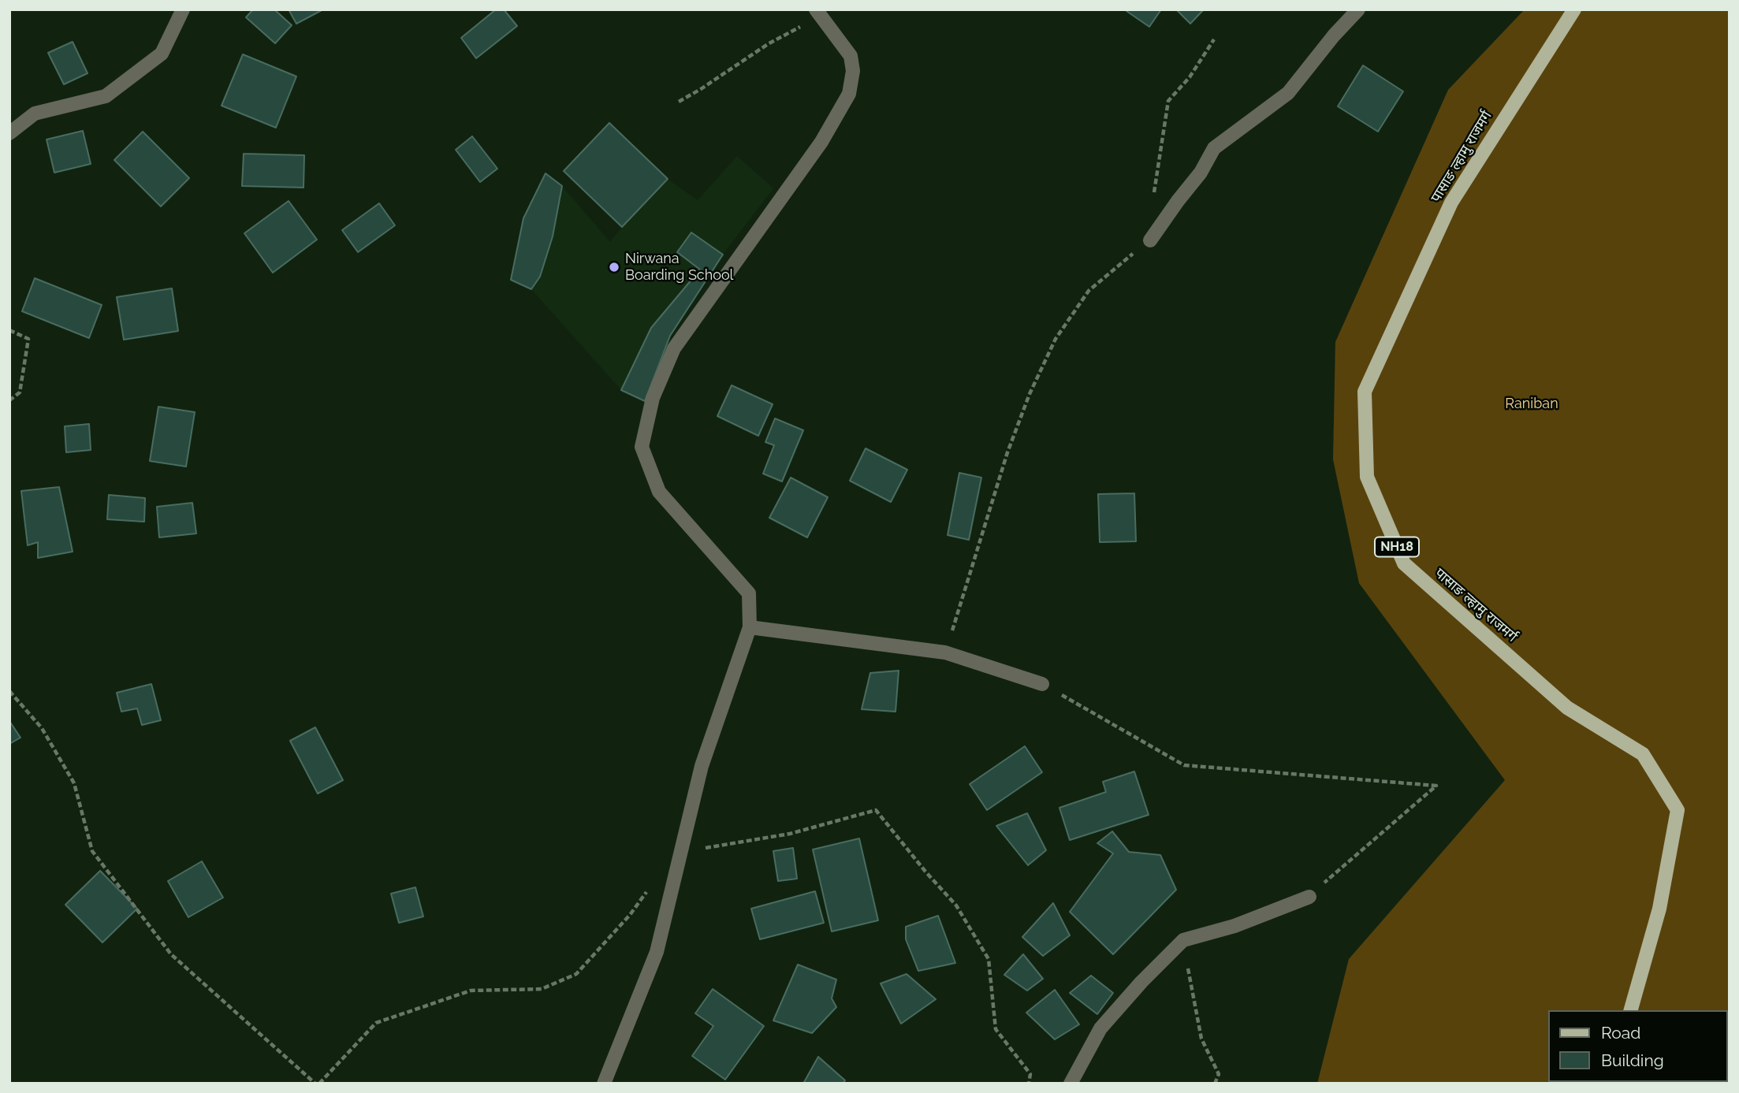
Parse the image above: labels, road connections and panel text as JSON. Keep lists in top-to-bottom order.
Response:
{
  "streets": {
    "main road": ["पासाङ ल्हामु राजमर्ग", "NH18"]
  },
  "parks": ["Raniban"],
  "places": ["Nirwana Boarding School"],
  "legend": ["Road", "Building"]
}
